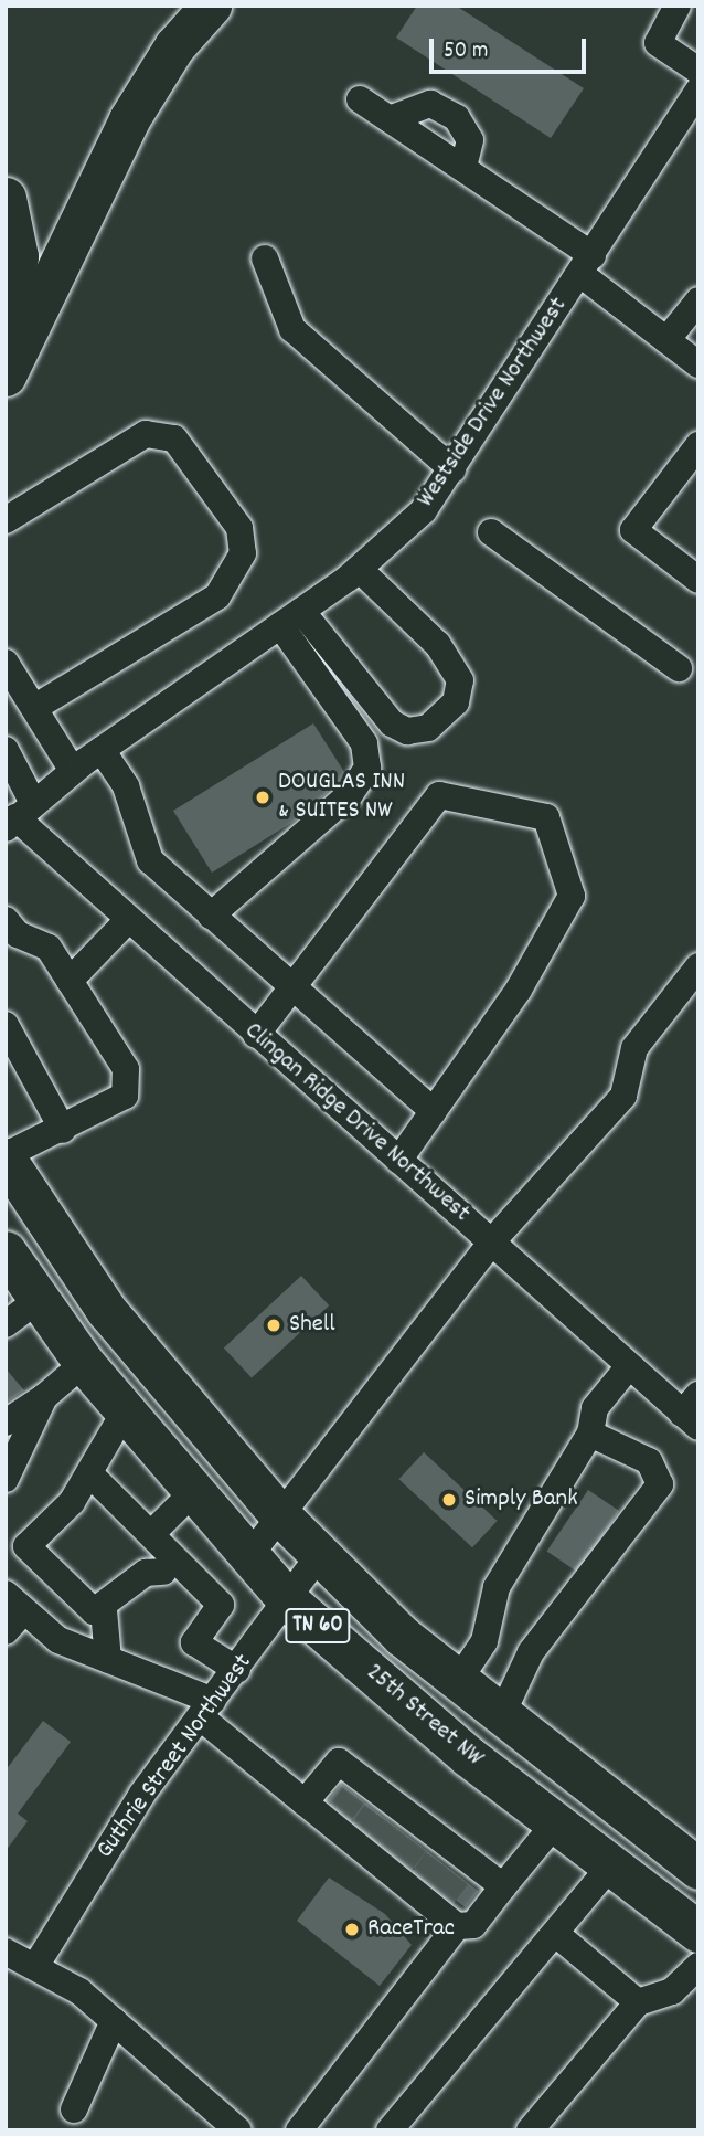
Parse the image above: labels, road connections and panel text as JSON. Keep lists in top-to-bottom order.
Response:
{
  "streets": {
    "highway": ["TN 60", "25th Street NW"],
    "street": ["Westside Drive Northwest", "Clingan Ridge Drive Northwest", "Guthrie Street Northwest"]
  },
  "crossings": [
    ["Westside Drive Northwest", "Clingan Ridge Drive Northwest"],
    ["25th Street NW", "Guthrie Street Northwest"]
  ],
  "places": [
    "DOUGLAS INN & SUITES NW",
    "Shell",
    "Simply Bank",
    "RaceTrac"
  ],
  "scale_bar": "50 m"
}
